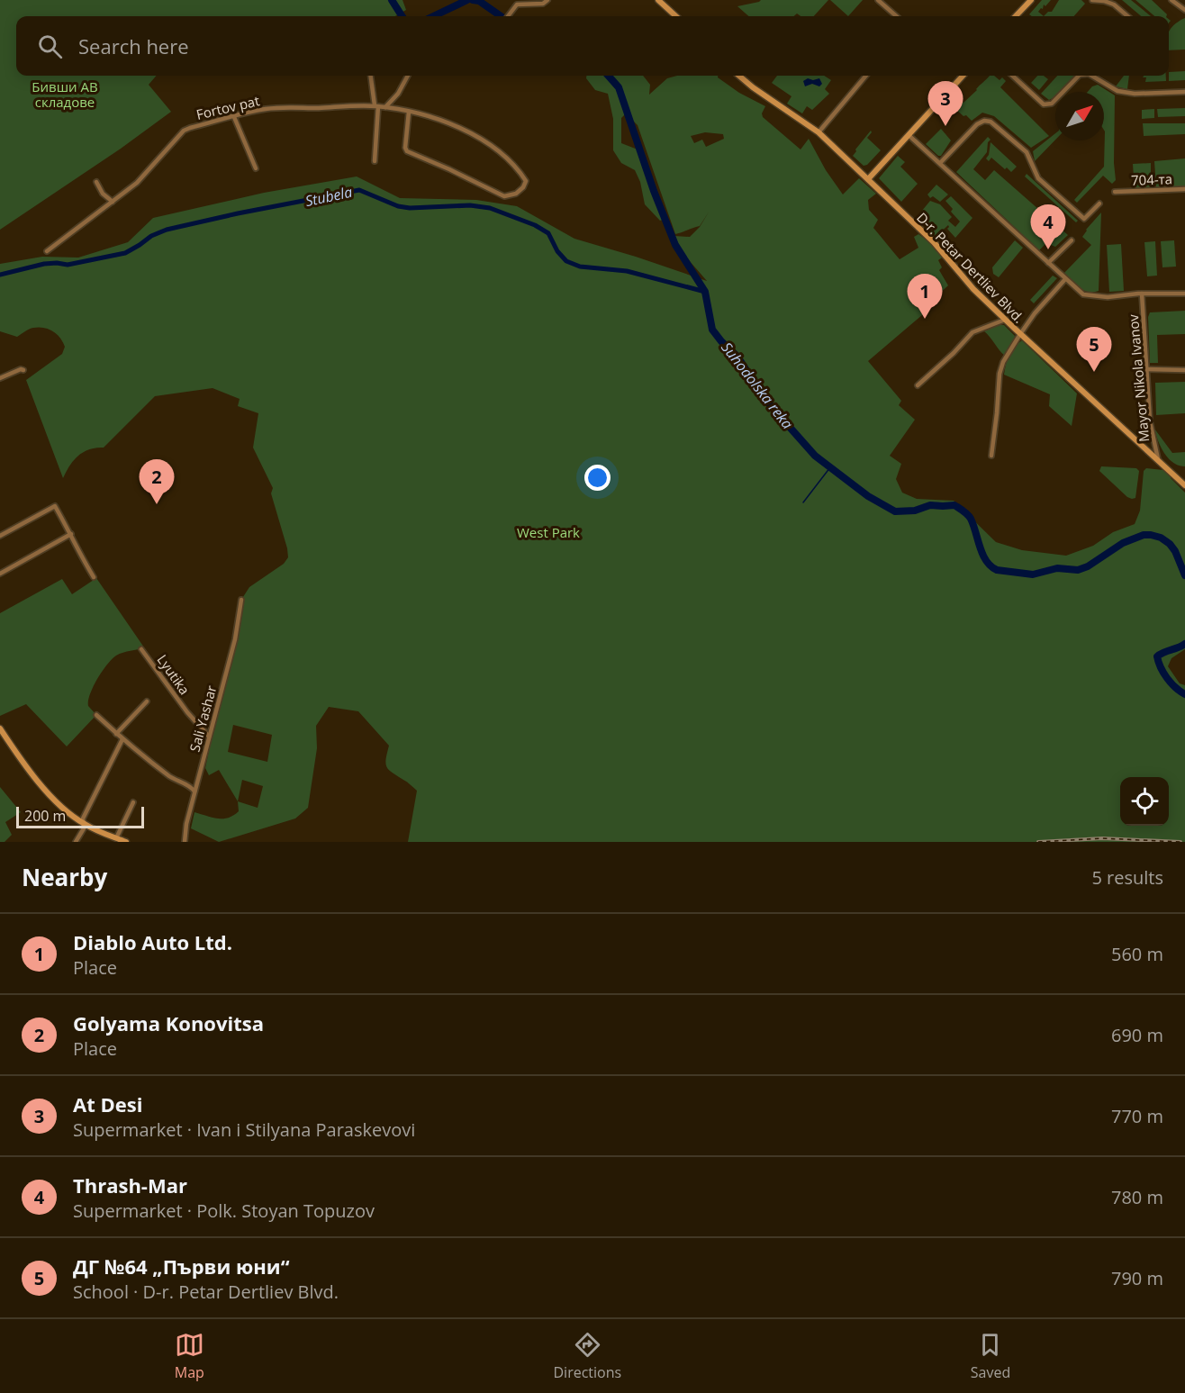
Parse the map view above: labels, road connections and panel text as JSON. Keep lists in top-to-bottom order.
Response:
{
  "streets": {
    "main road": ["D-r. Petar Dertliev Blvd."],
    "street": [
      "Fortov pat",
      "704-та",
      "Mayor Nikola Ivanov",
      "Lyutika",
      "Sali Yashar"
    ]
  },
  "crossings": [
    ["D-r. Petar Dertliev Blvd.", "Mayor Nikola Ivanov"],
    ["Lyutika", "Sali Yashar"]
  ],
  "water": ["Stubela", "Suhodolska reka"],
  "parks": ["Бивши АВ складове", "West Park"],
  "scale_bar": "200 m",
  "north": "top right",
  "page": {
    "search": "Search here",
    "pins": [
      "3",
      "4",
      "1",
      "5",
      "2"
    ],
    "scale": "200 m",
    "heading": ["Nearby", "5 results"],
    "list": [
      {
        "mark": "1",
        "name": "Diablo Auto Ltd.",
        "note": "Place",
        "value": "560 m"
      },
      {
        "mark": "2",
        "name": "Golyama Konovitsa",
        "note": "Place",
        "value": "690 m"
      },
      {
        "mark": "3",
        "name": "At Desi",
        "note": "Supermarket · Ivan i Stilyana Paraskevovi",
        "value": "770 m"
      },
      {
        "mark": "4",
        "name": "Thrash-Mar",
        "note": "Supermarket · Polk. Stoyan Topuzov",
        "value": "780 m"
      },
      {
        "mark": "5",
        "name": "ДГ №64 „Първи юни“",
        "note": "School · D-r. Petar Dertliev Blvd.",
        "value": "790 m"
      }
    ],
    "nav": ["Map", "Directions", "Saved"]
  }
}
